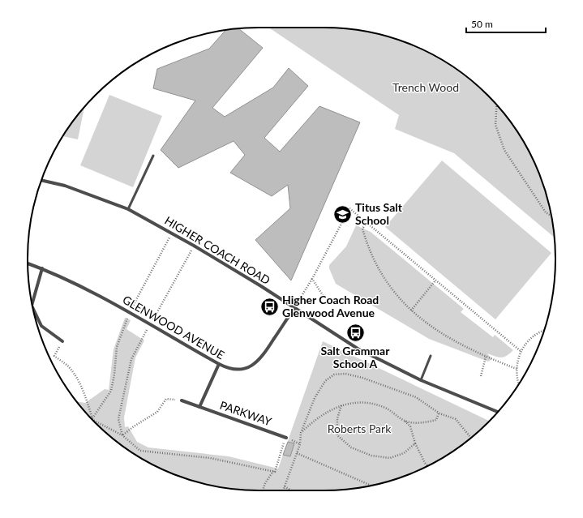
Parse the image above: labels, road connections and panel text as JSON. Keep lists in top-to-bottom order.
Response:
{
  "streets": {
    "street": ["HIGHER COACH ROAD", "GLENWOOD AVENUE", "PARKWAY"]
  },
  "crossings": [
    ["HIGHER COACH ROAD", "GLENWOOD AVENUE"]
  ],
  "parks": ["Trench Wood", "Roberts Park"],
  "places": {
    "school or university": ["Titus Salt School"],
    "bus stop": ["Higher Coach Road Glenwood Avenue", "Salt Grammar School A"]
  },
  "scale_bar": "50 m"
}
